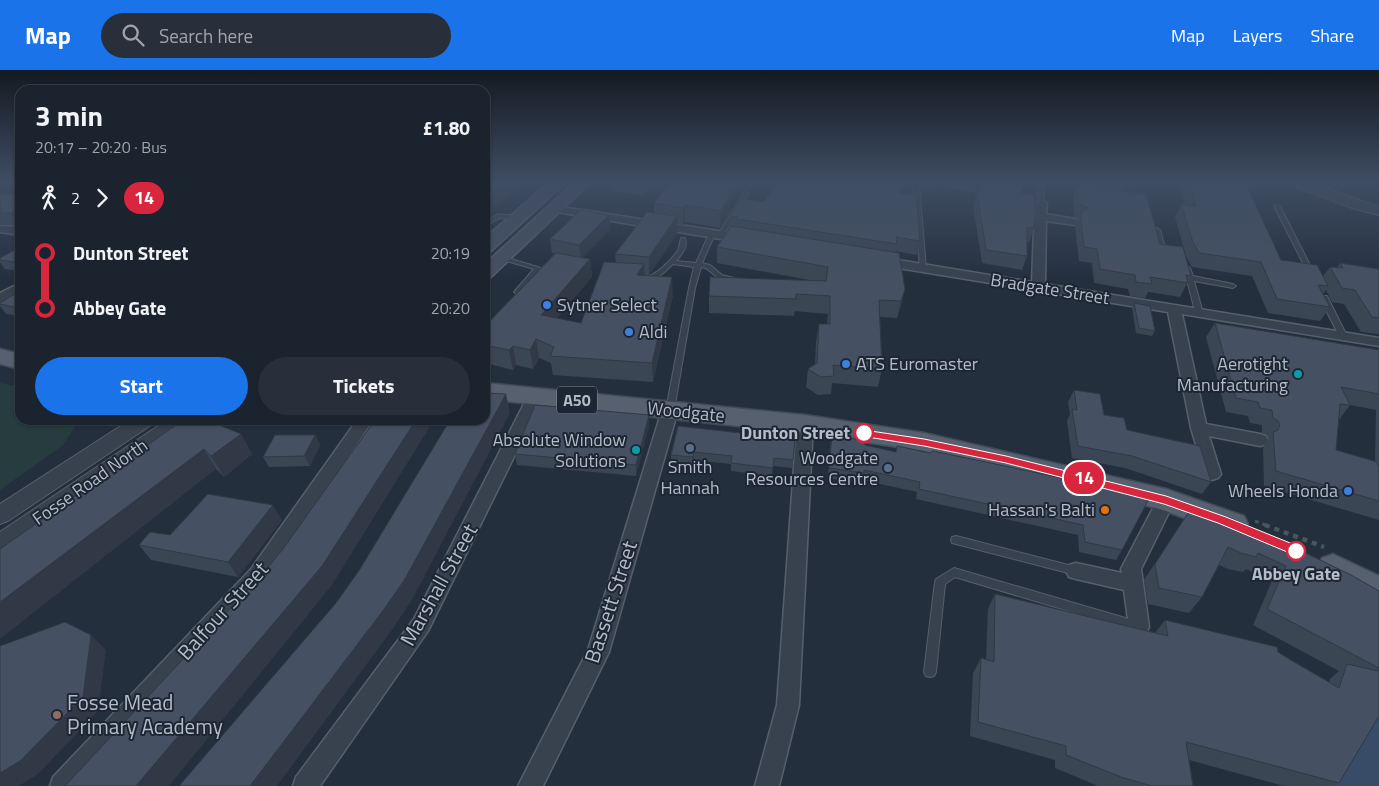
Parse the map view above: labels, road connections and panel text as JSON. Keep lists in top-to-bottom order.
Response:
{
  "streets": {
    "main road": ["A50", "Woodgate"],
    "street": [
      "Bradgate Street",
      "Fosse Road North",
      "Marshall Street",
      "Bassett Street",
      "Balfour Street"
    ]
  },
  "crossings": [
    ["Woodgate", "Marshall Street"],
    ["Woodgate", "Bassett Street"]
  ],
  "places": [
    "Sytner Select",
    "Aldi",
    "ATS Euromaster",
    "Aerotight Manufacturing",
    "Dunton Street",
    "Smith Hannah",
    "Absolute Window Solutions",
    "Woodgate Resources Centre",
    "Wheels Honda",
    "Hassan's Balti",
    "Abbey Gate",
    "Fosse Mead Primary Academy"
  ],
  "lines": ["bus line 14"],
  "page": {
    "header": "Map",
    "search": "Search here",
    "nav": ["Map", "Layers", "Share"],
    "on_map": "14",
    "heading": ["3 min", "20:17 – 20:20 · Bus", "£1.80"],
    "legs": ["2", "14"],
    "list": [
      {
        "name": "Dunton Street",
        "value": "20:19"
      },
      {
        "name": "Abbey Gate",
        "value": "20:20"
      }
    ],
    "buttons": ["Start", "Tickets"]
  }
}
